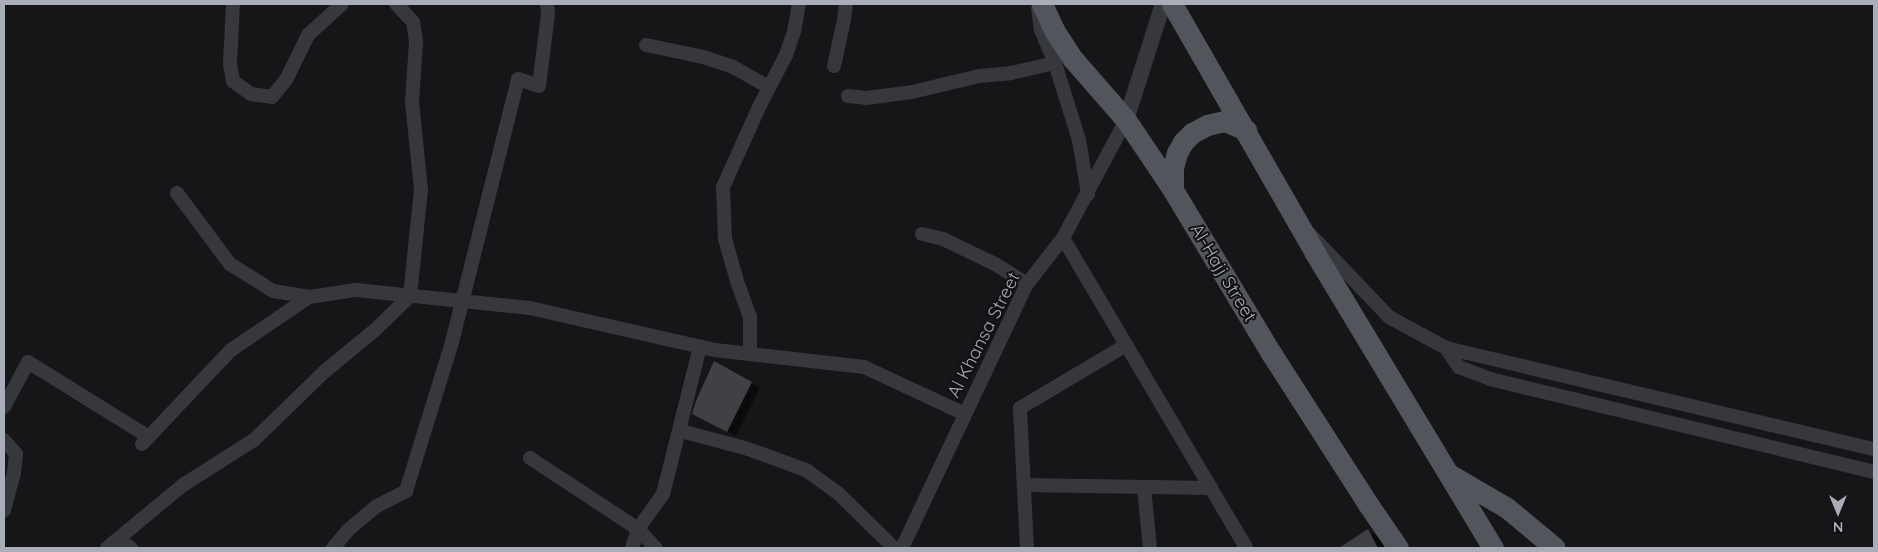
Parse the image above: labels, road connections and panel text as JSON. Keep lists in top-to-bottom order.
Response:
{
  "streets": {
    "main road": ["Al-Hajj Street"],
    "street": ["Al Khansa Street"]
  },
  "crossings": [
    ["Al-Hajj Street", "Al Khansa Street"]
  ],
  "north": "bottom"
}
